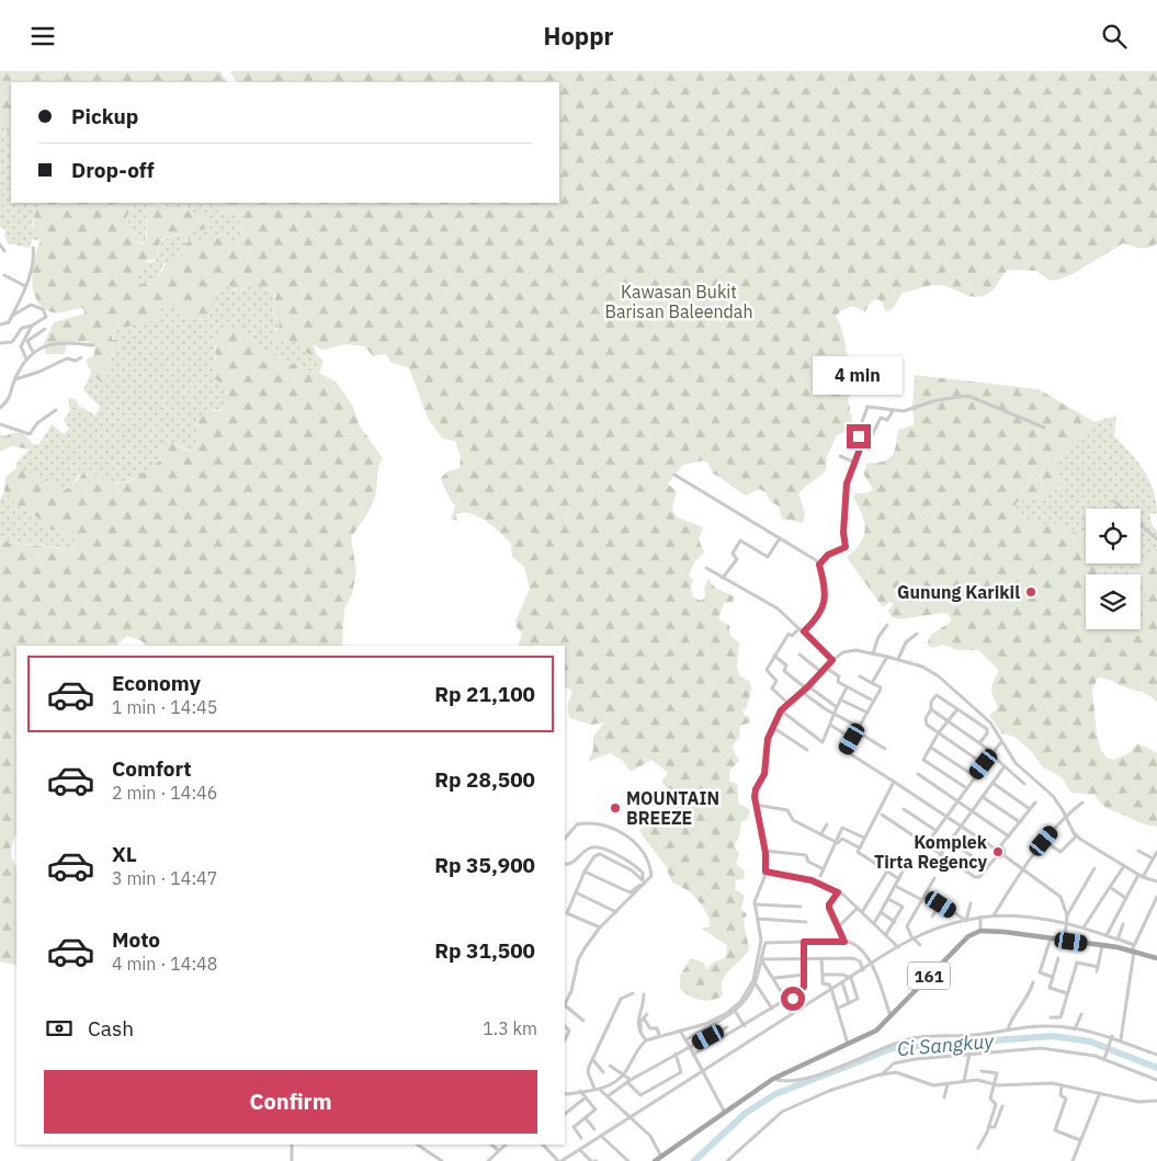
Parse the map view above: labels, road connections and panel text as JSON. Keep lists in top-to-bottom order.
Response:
{
  "streets": {
    "main road": ["161"]
  },
  "water": ["Ci Sangkuy"],
  "parks": ["Kawasan Bukit Barisan Baleendah"],
  "places": ["Gunung Karikil", "MOUNTAIN BREEZE", "Komplek Tirta Regency"],
  "page": {
    "header": "Hoppr",
    "banner": ["Pickup", "Drop-off"],
    "bubble": "4 min",
    "list": [
      {
        "name": "Economy",
        "note": "1 min · 14:45",
        "value": "Rp 21,100"
      },
      {
        "name": "Comfort",
        "note": "2 min · 14:46",
        "value": "Rp 28,500"
      },
      {
        "name": "XL",
        "note": "3 min · 14:47",
        "value": "Rp 35,900"
      },
      {
        "name": "Moto",
        "note": "4 min · 14:48",
        "value": "Rp 31,500"
      }
    ],
    "pay": ["Cash", "1.3 km"],
    "buttons": "Confirm"
  }
}
